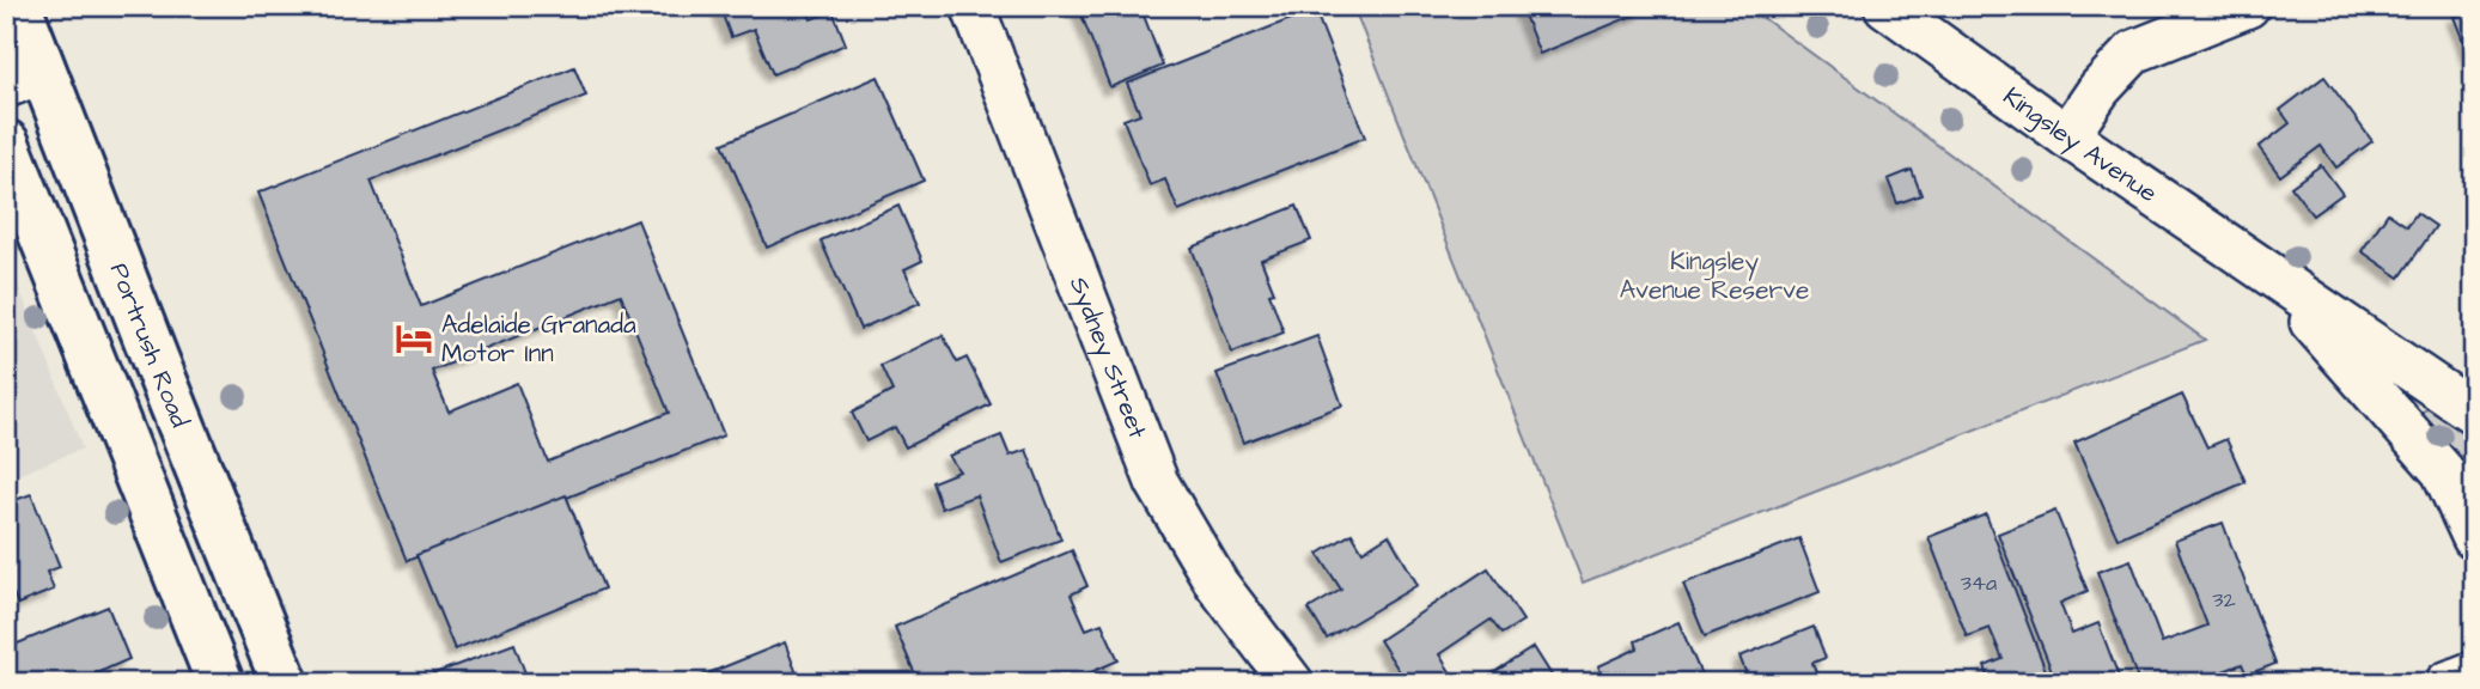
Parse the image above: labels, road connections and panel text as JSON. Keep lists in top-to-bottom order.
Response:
{
  "streets": {
    "highway": ["Portrush Road"],
    "street": ["Kingsley Avenue", "Sydney Street"]
  },
  "parks": ["Kingsley Avenue Reserve"],
  "places": {
    "hotel": ["Adelaide Granada Motor Inn"]
  },
  "house_numbers": ["34a", "32"]
}
